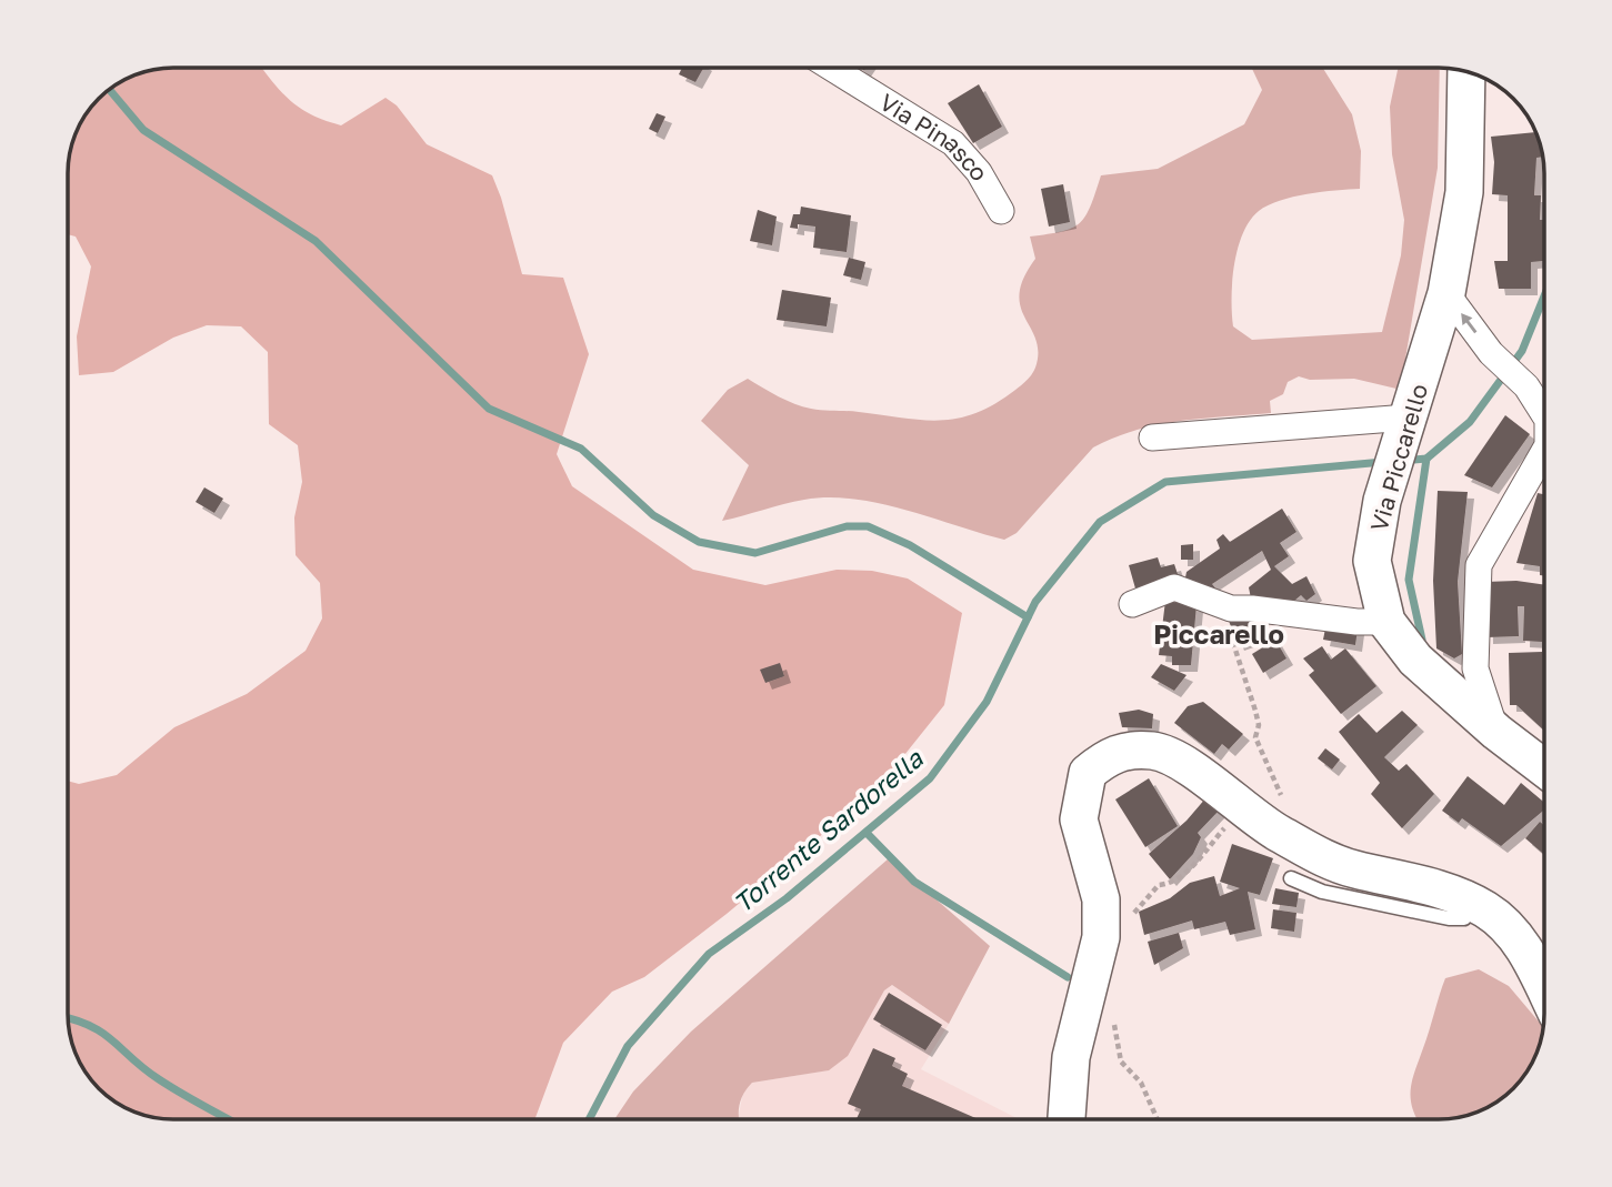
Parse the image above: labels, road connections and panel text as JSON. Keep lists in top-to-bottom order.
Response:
{
  "streets": {
    "main road": ["Via Piccarello"],
    "street": ["Via Pinasco"]
  },
  "districts": ["Piccarello"],
  "water": ["Torrente Sardorella"]
}
